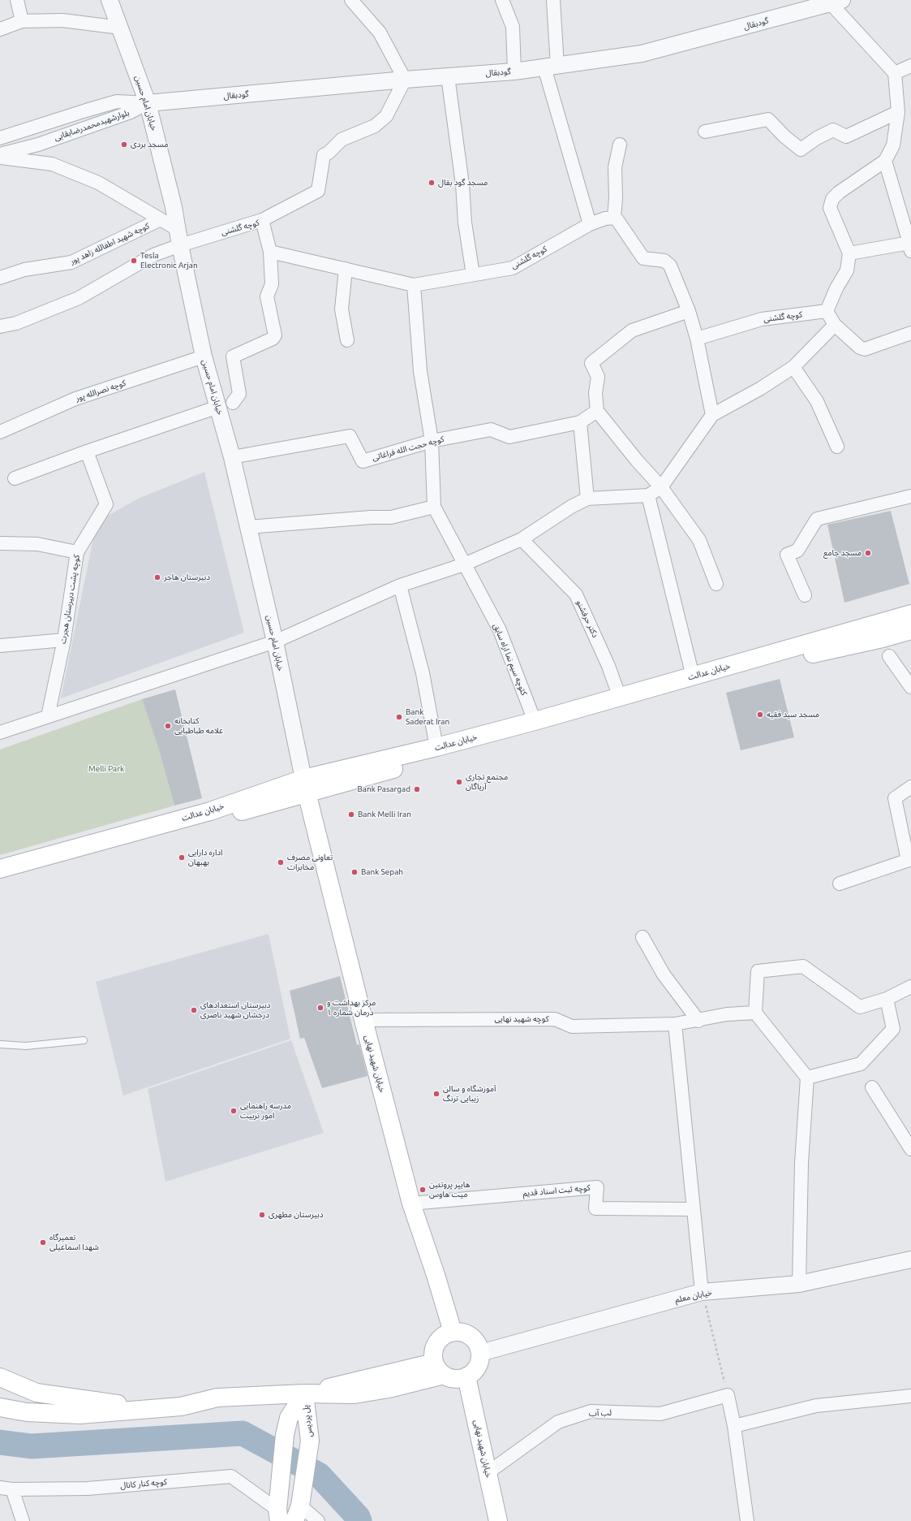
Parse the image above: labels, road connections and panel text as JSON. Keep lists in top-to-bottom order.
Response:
{
  "streets": {
    "main road": ["خیابان عدالت", "خیابان شهید نهایی", "پل پردیس"],
    "street": [
      "گودبقال",
      "خیابان امام حسین",
      "بلوارشهیدمحمدرضابقایی",
      "کوچه گلشنی",
      "کوچه شهید اطفالله زاهد پور",
      "کوچه نصرالله پور",
      "کوچه حجت الله فراغاتی",
      "کوچه پشت دبیرستان هجرت",
      "دکتر حرفشنو",
      "کئوچه سیم نما اراه سابق",
      "کوچه شهید نهایی",
      "کوچه ثبت اسناد قدیم",
      "خیابان معلم",
      "لب آب",
      "کوچه کنار کانال"
    ]
  },
  "crossings": [
    ["گودبقال", "خیابان امام حسین"],
    ["گودبقال", "بلوارشهیدمحمدرضابقایی"],
    ["خیابان امام حسین", "بلوارشهیدمحمدرضابقایی"],
    ["خیابان امام حسین", "کوچه گلشنی"],
    ["خیابان امام حسین", "کوچه نصرالله پور"],
    ["خیابان امام حسین", "کوچه حجت الله فراغاتی"],
    ["خیابان امام حسین", "خیابان عدالت"],
    ["خیابان امام حسین", "خیابان شهید نهایی"],
    ["دکتر حرفشنو", "خیابان عدالت"],
    ["کئوچه سیم نما اراه سابق", "خیابان عدالت"],
    ["خیابان عدالت", "خیابان شهید نهایی"],
    ["کوچه شهید نهایی", "خیابان شهید نهایی"],
    ["خیابان شهید نهایی", "کوچه ثبت اسناد قدیم"],
    ["خیابان شهید نهایی", "خیابان معلم"],
    ["خیابان شهید نهایی", "لب آب"],
    ["پل پردیس", "کوچه کنار کانال"]
  ],
  "parks": ["Melli Park"],
  "places": [
    "مسجد بردی",
    "مسجد گود بقال",
    "Tesla Electronic Arjan",
    "مسجد جامع",
    "دبیرستان هاجر",
    "مسجد سید فقیه",
    "Bank Saderat Iran",
    "کتابخانه علامه طباطبایی",
    "مجتمع تجاری آریاگان",
    "Bank Pasargad",
    "Bank Melli Iran",
    "اداره دارایی بهبهان",
    "تعاونی مصرف مخابرات",
    "Bank Sepah",
    "مرکز بهداشت و درمان شماره ۱",
    "دبیرستان استعدادهای درخشان شهید ناصری",
    "آموزشگاه و سالن زیبایی ترنگ",
    "مدرسه راهنمایی امور تربیت",
    "هایپر پروتئین میت هاوس",
    "دبیرستان مطهری",
    "تعمیرگاه شهدا اسماعیلی"
  ]
}
